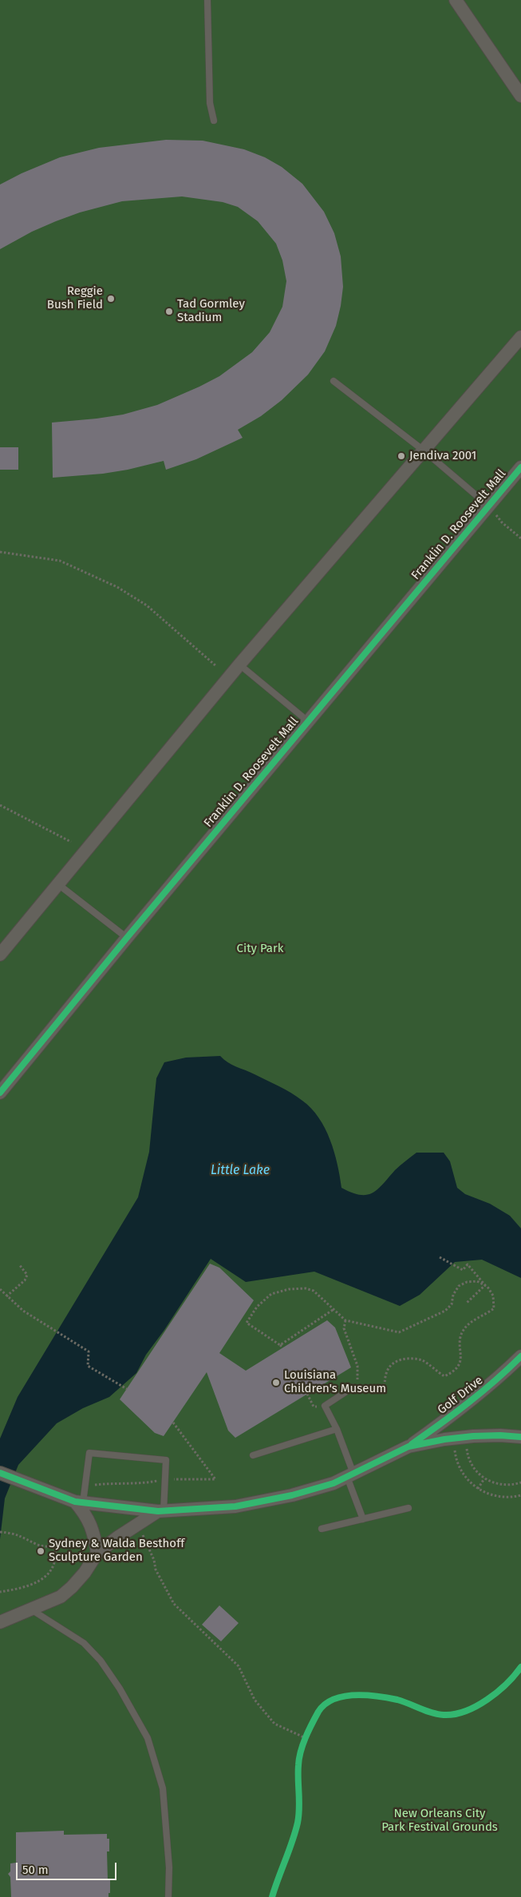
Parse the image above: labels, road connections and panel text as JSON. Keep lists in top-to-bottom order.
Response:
{
  "streets": {
    "street": ["Franklin D. Roosevelt Mall", "Golf Drive"]
  },
  "water": ["Little Lake"],
  "parks": ["City Park", "New Orleans City Park Festival Grounds"],
  "places": [
    "Reggie Bush Field",
    "Tad Gormley Stadium",
    "Jendiva 2001",
    "Louisiana Children's Museum",
    "Sydney & Walda Besthoff Sculpture Garden"
  ],
  "scale_bar": "50 m"
}
